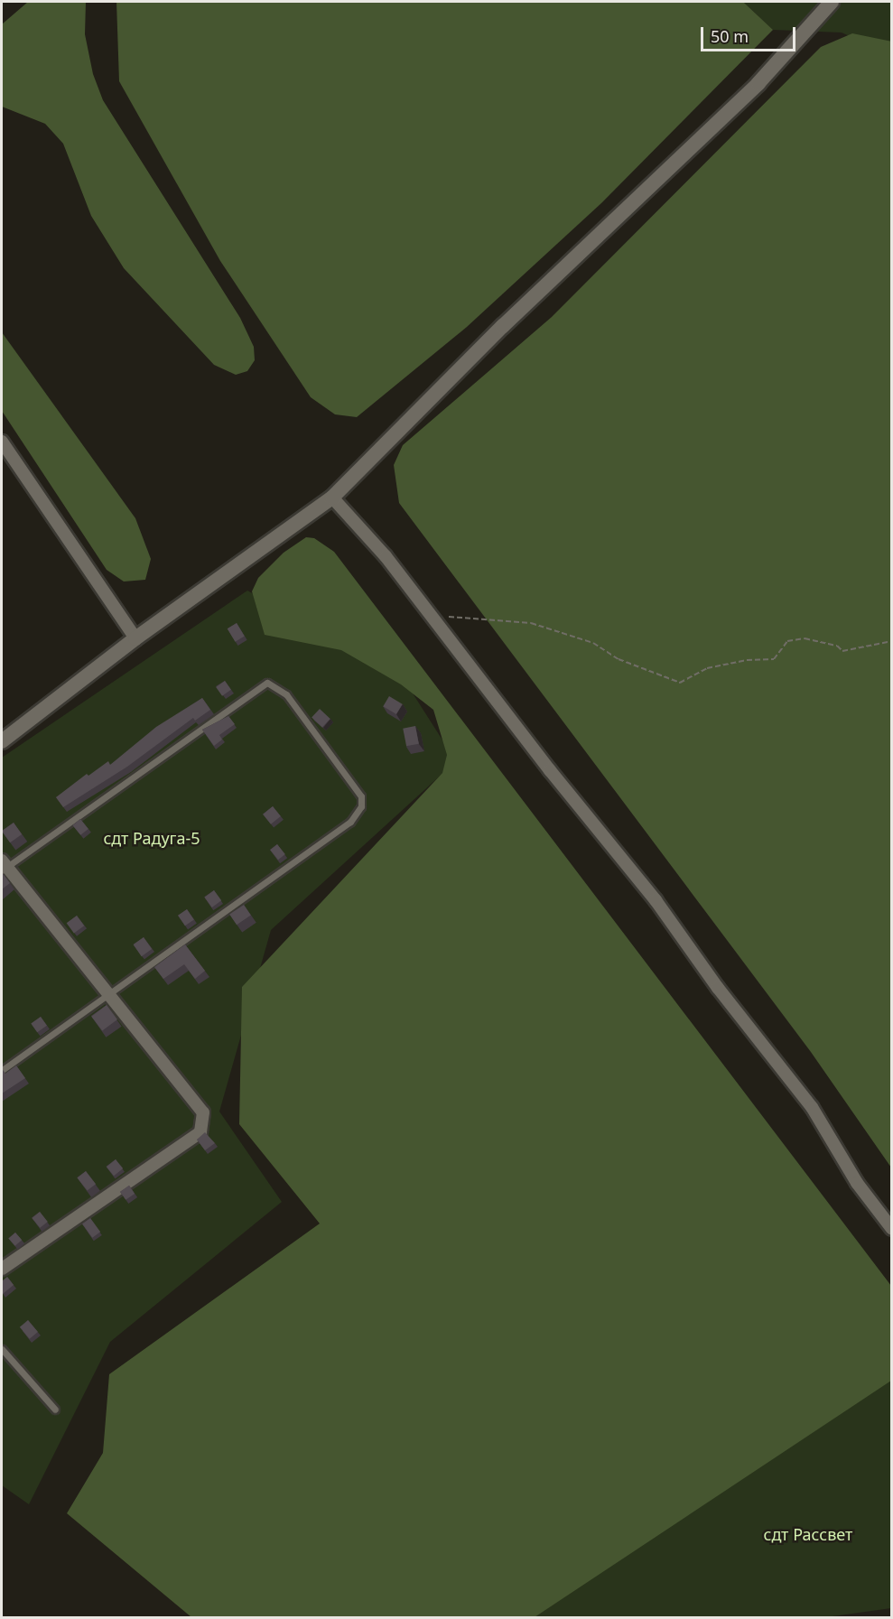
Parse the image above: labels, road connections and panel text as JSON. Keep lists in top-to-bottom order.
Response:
{
  "parks": ["сдт Радуга-5", "сдт Рассвет"],
  "scale_bar": "50 m"
}
